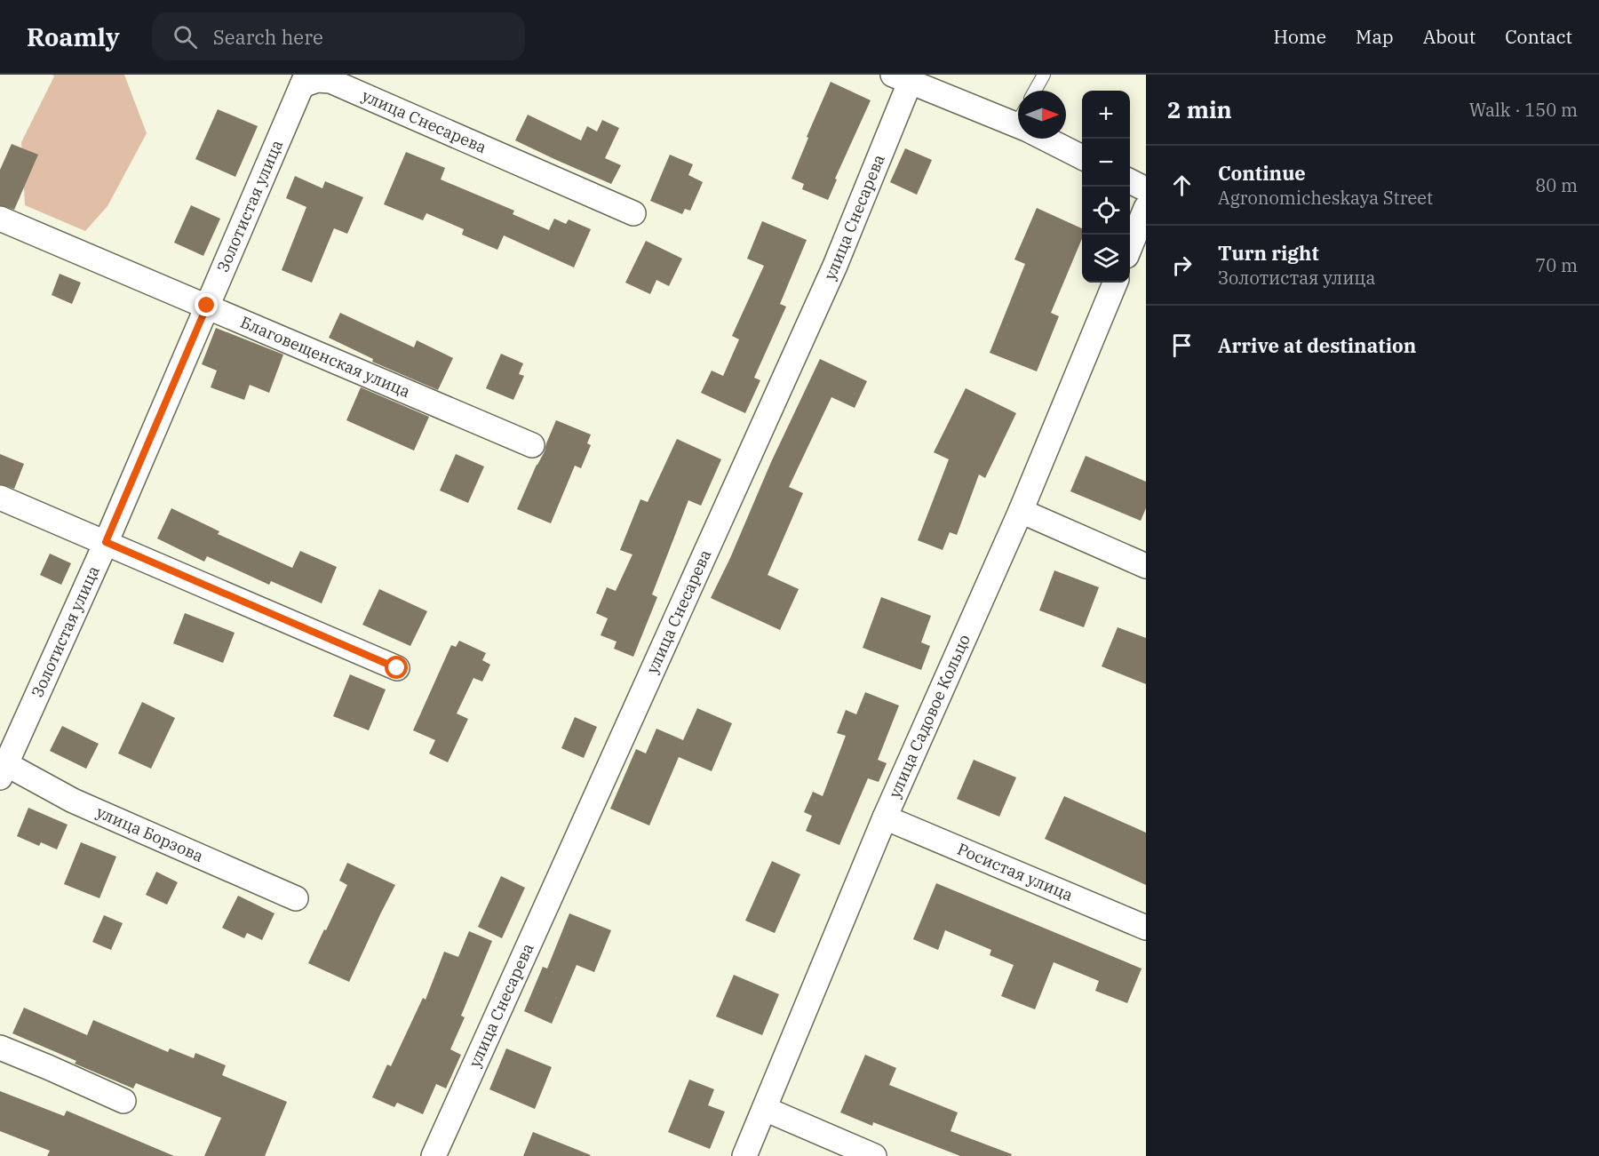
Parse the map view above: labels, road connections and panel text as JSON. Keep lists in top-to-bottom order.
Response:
{
  "streets": {
    "street": [
      "улица Снесарева",
      "Золотистая улица",
      "Благовещенская улица",
      "улица Садовое Кольцо",
      "улица Борзова",
      "Росистая улица"
    ]
  },
  "crossings": [
    ["улица Снесарева", "Золотистая улица"],
    ["Золотистая улица", "Благовещенская улица"],
    ["Золотистая улица", "улица Борзова"],
    ["улица Садовое Кольцо", "Росистая улица"]
  ],
  "north": "right",
  "page": {
    "header": "Roamly",
    "search": "Search here",
    "nav": [
      "Home",
      "Map",
      "About",
      "Contact"
    ],
    "heading": ["2 min", "Walk · 150 m"],
    "map_buttons": ["+", "−"],
    "list": [
      ["Continue", "Agronomicheskaya Street", "80 m"],
      ["Turn right", "Золотистая улица", "70 m"],
      "Arrive at destination"
    ]
  }
}
